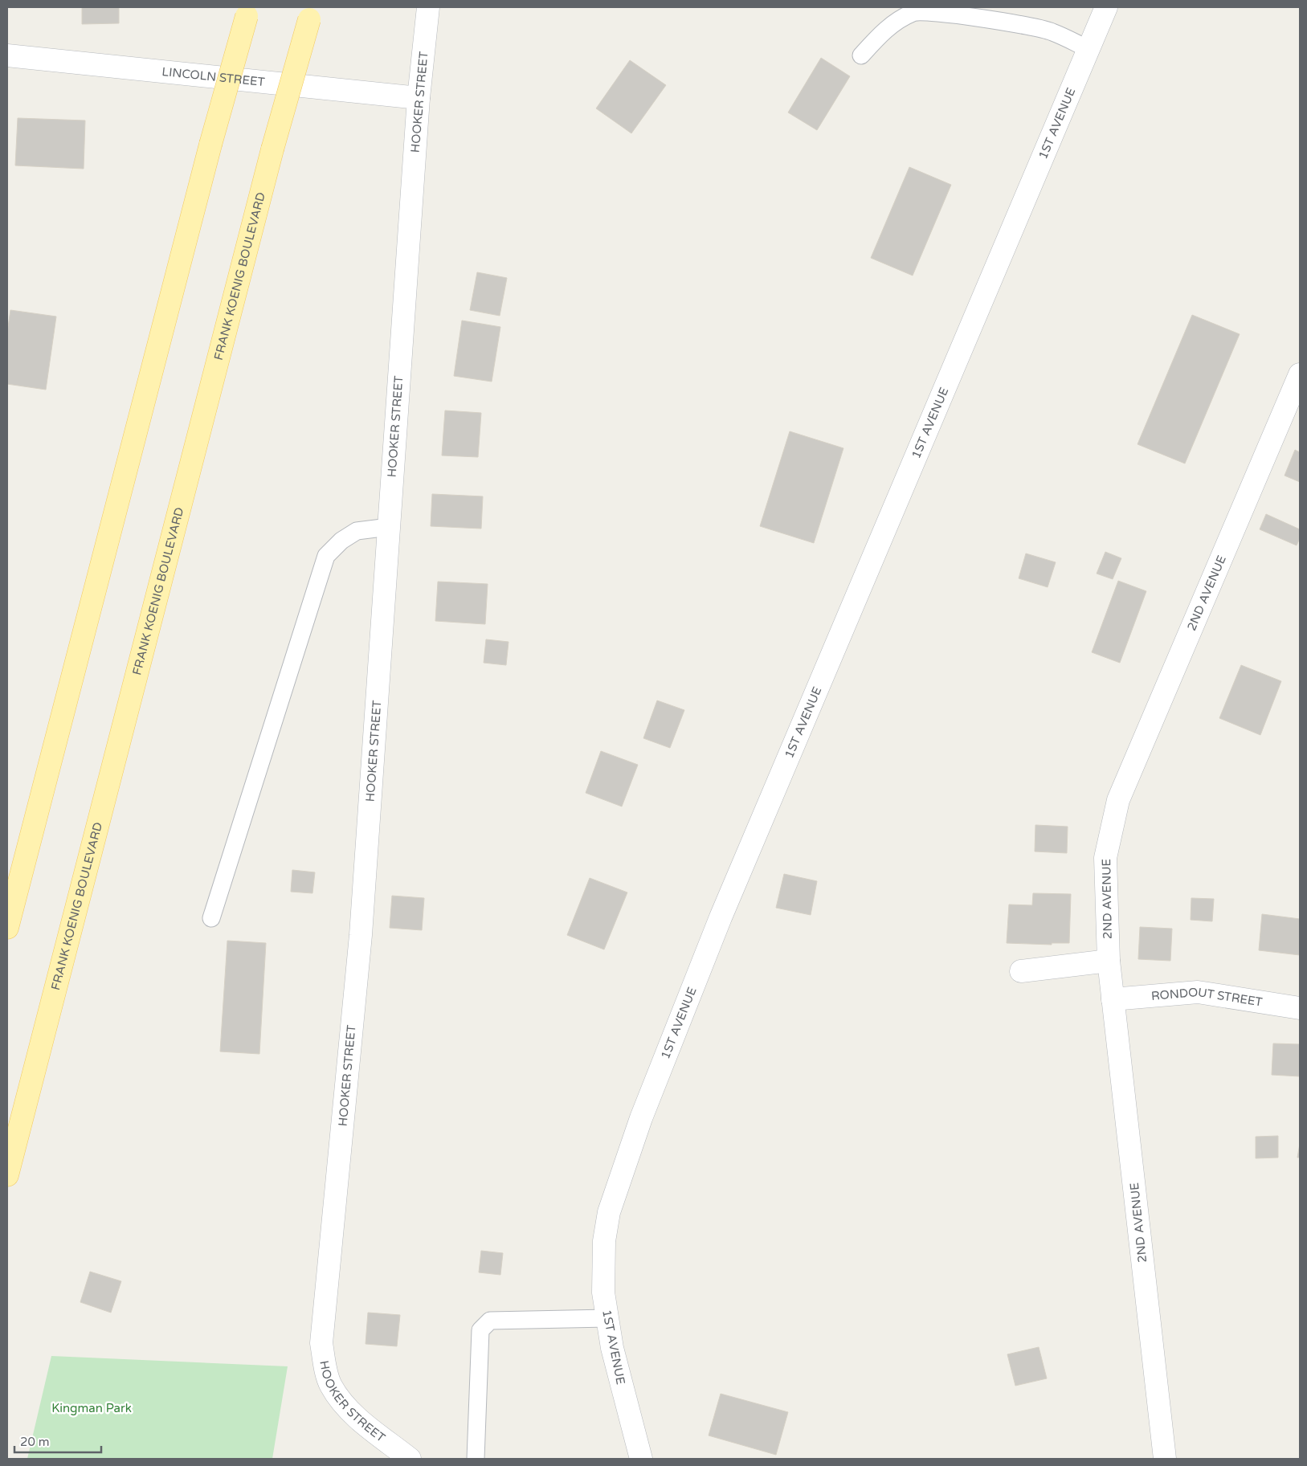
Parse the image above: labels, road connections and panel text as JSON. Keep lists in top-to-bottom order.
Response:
{
  "streets": {
    "main road": ["FRANK KOENIG BOULEVARD"],
    "street": [
      "LINCOLN STREET",
      "HOOKER STREET",
      "1ST AVENUE",
      "2ND AVENUE",
      "RONDOUT STREET"
    ]
  },
  "crossings": [
    ["LINCOLN STREET", "HOOKER STREET"],
    ["2ND AVENUE", "RONDOUT STREET"]
  ],
  "parks": ["Kingman Park"],
  "scale_bar": "20 m"
}
